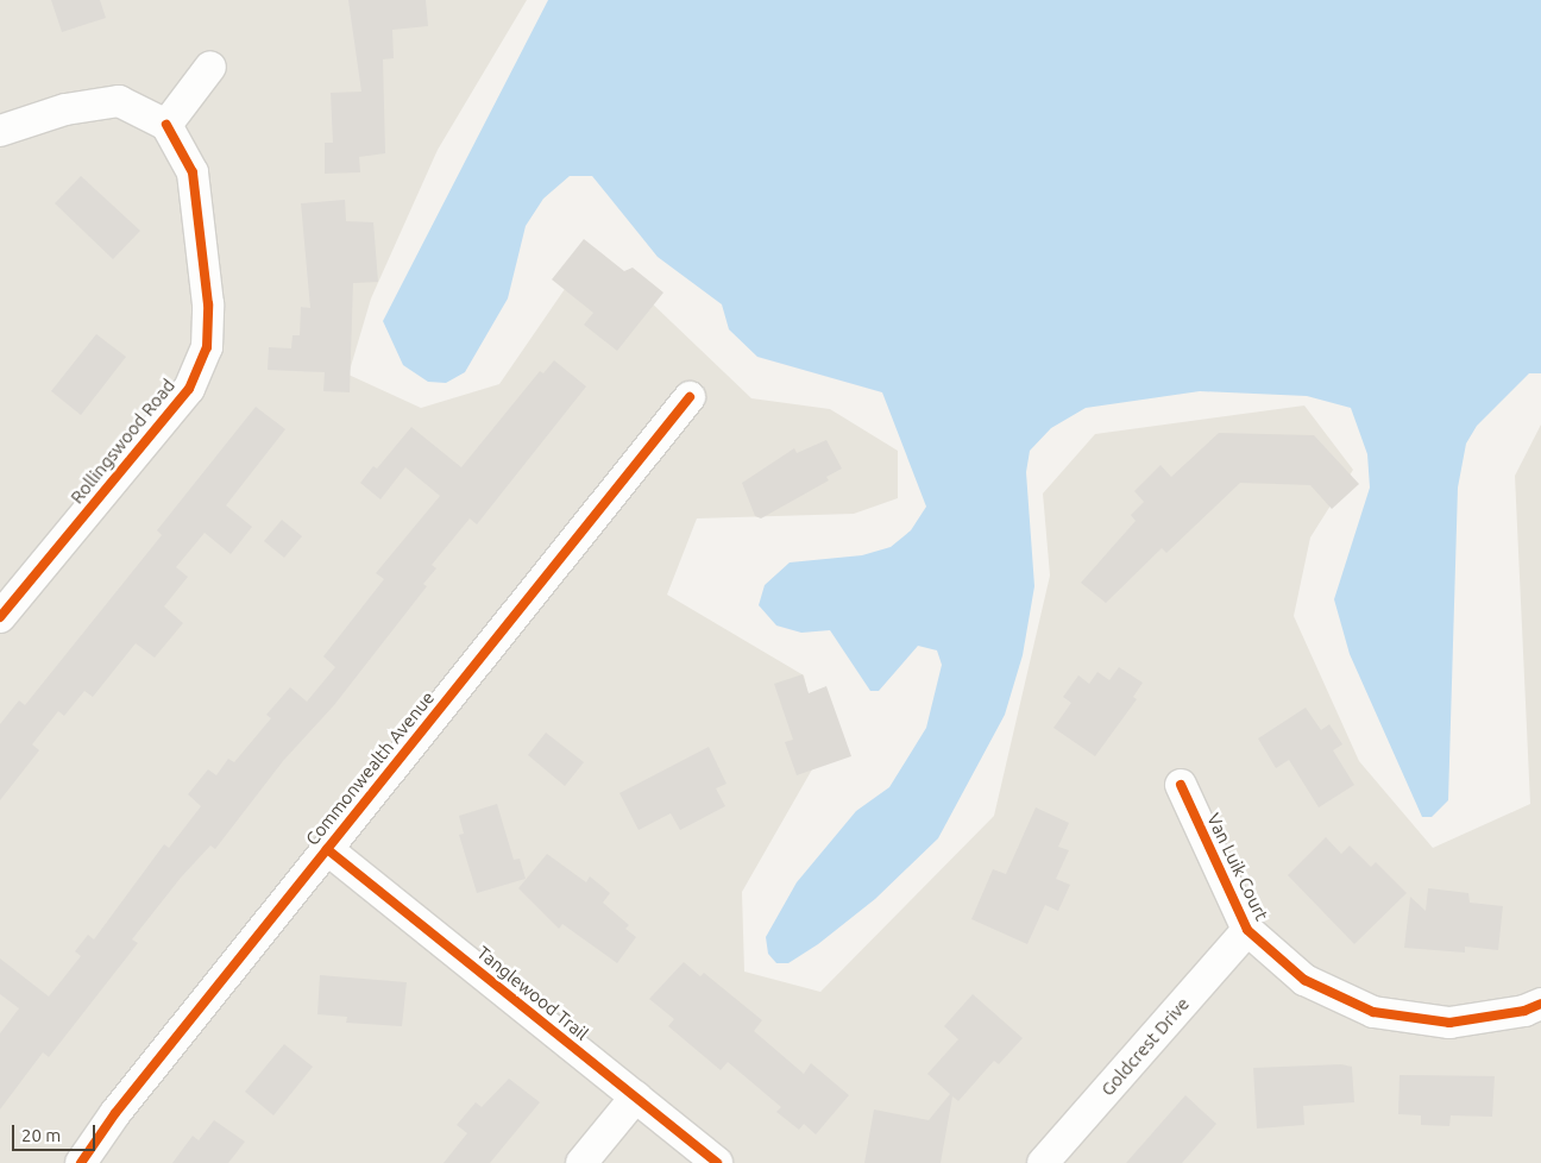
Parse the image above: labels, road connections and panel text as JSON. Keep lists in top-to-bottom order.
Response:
{
  "streets": {
    "street": [
      "Rollingswood Road",
      "Commonwealth Avenue",
      "Van Luik Court",
      "Tanglewood Trail",
      "Goldcrest Drive"
    ]
  },
  "crossings": [
    ["Commonwealth Avenue", "Tanglewood Trail"],
    ["Van Luik Court", "Goldcrest Drive"]
  ],
  "scale_bar": "20 m"
}
